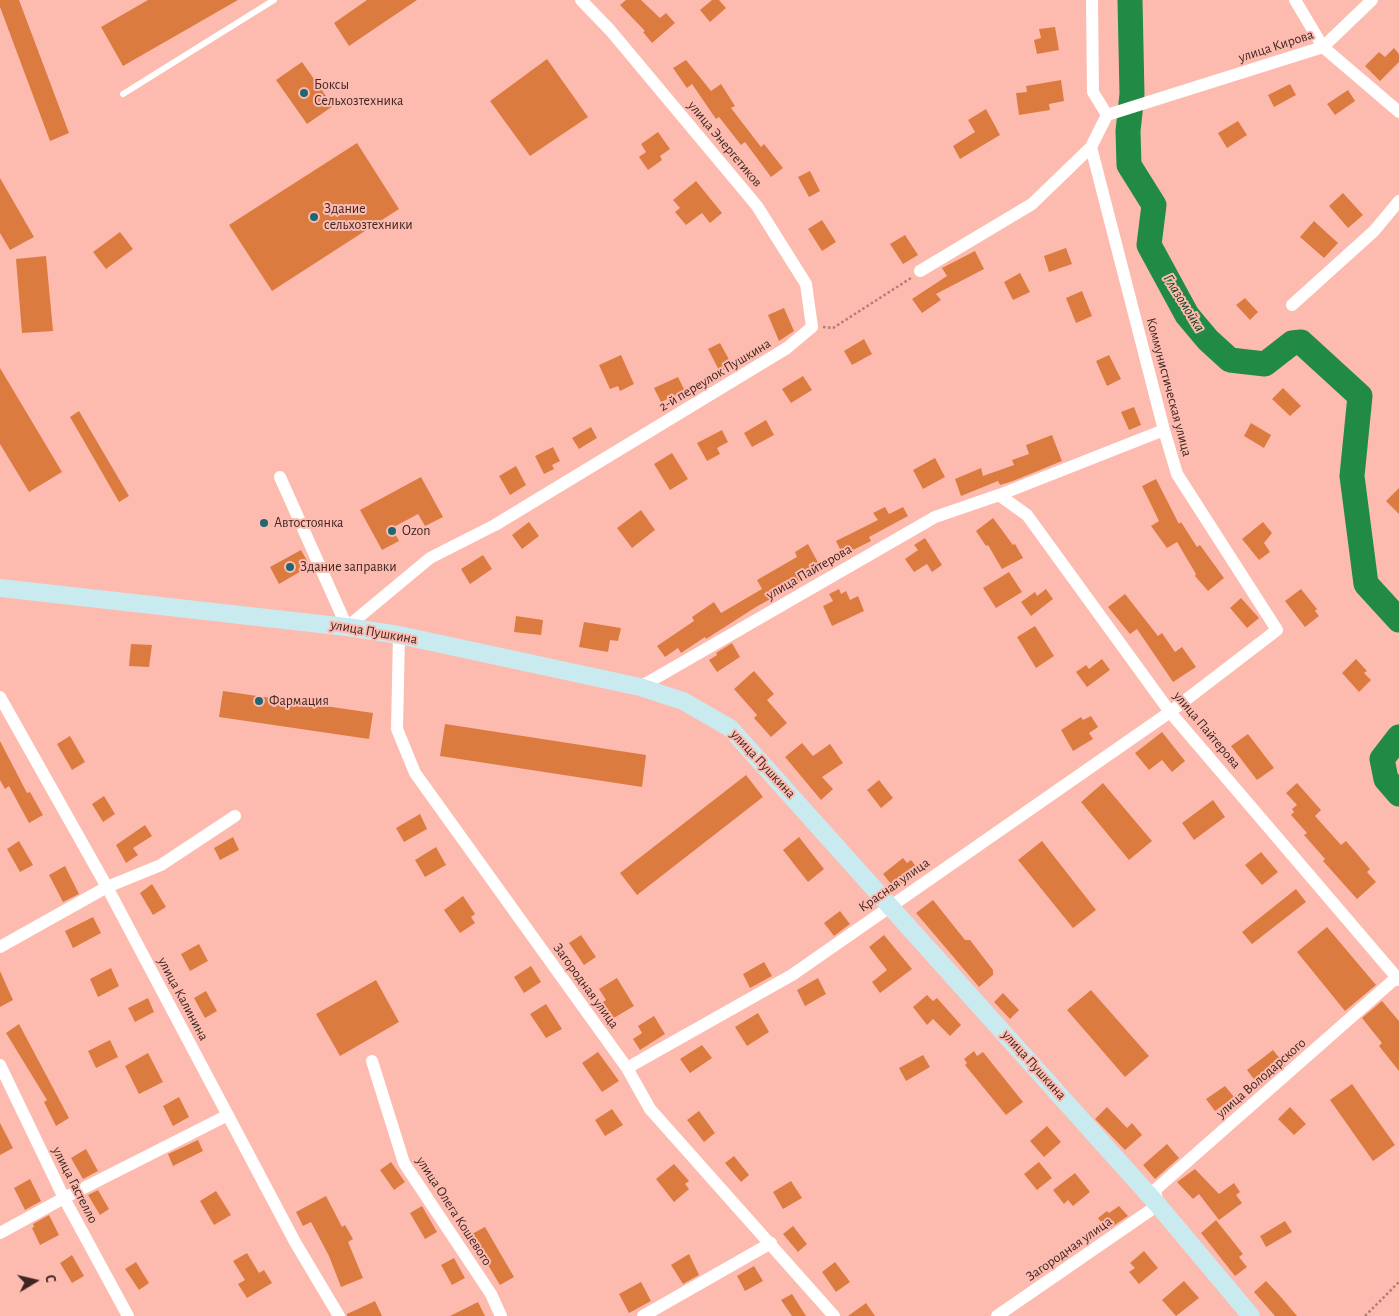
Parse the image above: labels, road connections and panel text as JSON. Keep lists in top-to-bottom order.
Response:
{
  "streets": {
    "main road": ["улица Пушкина"],
    "street": [
      "улица Кирова",
      "улица Энергетиков",
      "2-й переулок Пушкина",
      "Коммунистическая улица",
      "улица Пайтерова",
      "Красная улица",
      "Загородная улица",
      "улица Калинина",
      "улица Володарского",
      "улица Гастелло",
      "улица Олега Кошевого"
    ]
  },
  "crossings": [
    ["улица Энергетиков", "2-й переулок Пушкина"],
    ["2-й переулок Пушкина", "улица Пушкина"],
    ["Коммунистическая улица", "улица Пайтерова"],
    ["Коммунистическая улица", "Красная улица"],
    ["улица Пайтерова", "улица Пушкина"],
    ["улица Пайтерова", "Красная улица"],
    ["улица Пайтерова", "улица Володарского"],
    ["улица Пушкина", "Красная улица"],
    ["улица Пушкина", "Загородная улица"],
    ["улица Пушкина", "улица Володарского"],
    ["Красная улица", "Загородная улица"],
    ["Загородная улица", "улица Володарского"]
  ],
  "water": ["Глазомойка"],
  "places": [
    "Боксы Сельхозтехника",
    "Здание сельхозтехники",
    "Автостоянка",
    "Ozon",
    "Здание заправки",
    "Фармация"
  ],
  "north": "right"
}
